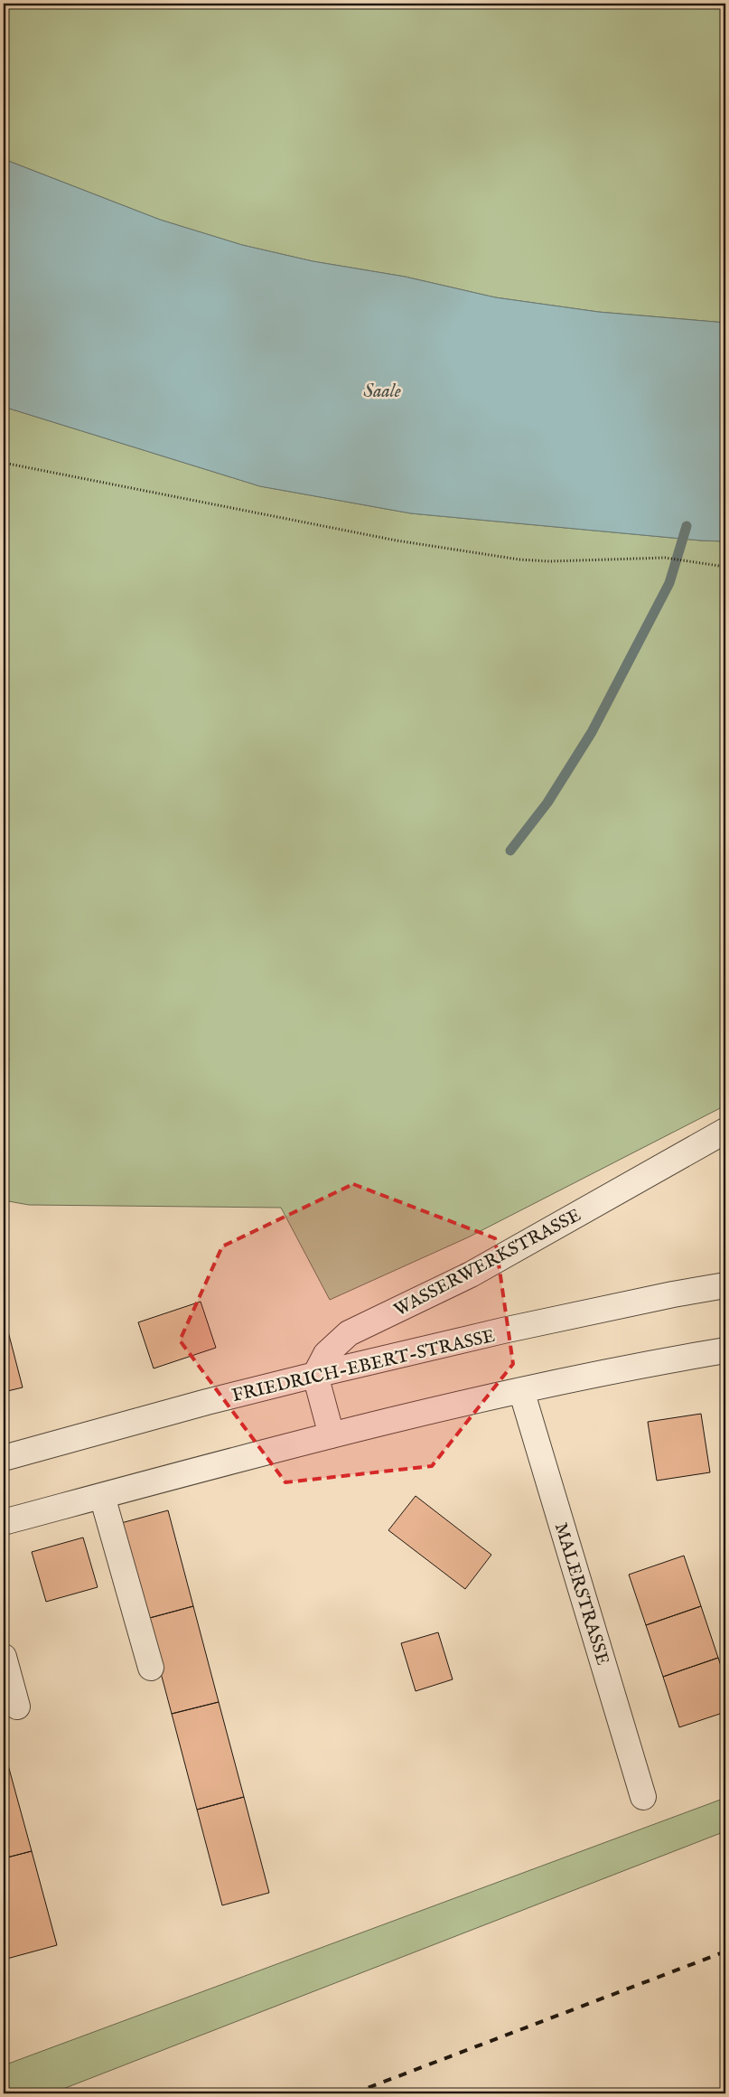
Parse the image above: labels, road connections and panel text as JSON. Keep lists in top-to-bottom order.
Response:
{
  "streets": {
    "street": ["WASSERWERKSTRASSE", "FRIEDRICH-EBERT-STRASSE", "MALERSTRASSE"]
  },
  "crossings": [
    ["WASSERWERKSTRASSE", "FRIEDRICH-EBERT-STRASSE"]
  ],
  "water": ["Saale"]
}
